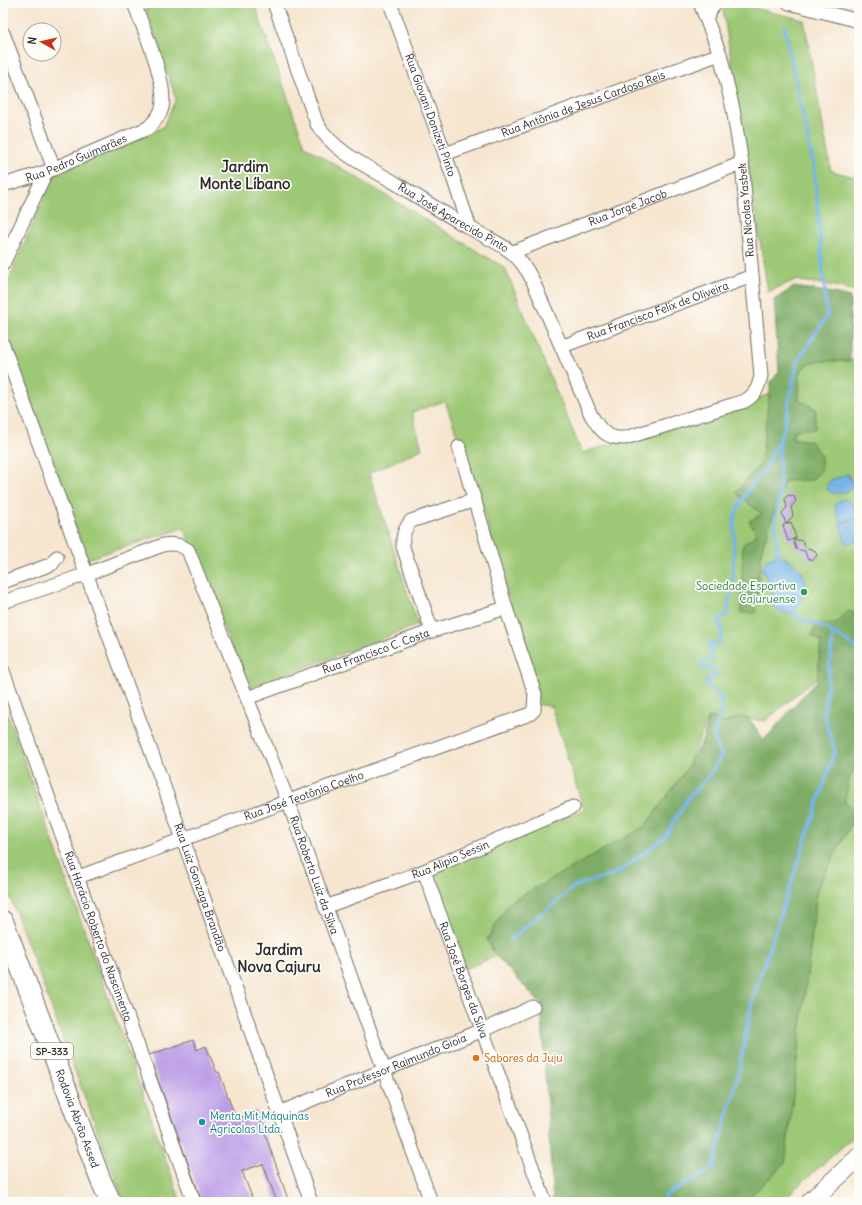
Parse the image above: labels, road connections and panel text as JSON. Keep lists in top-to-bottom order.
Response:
{
  "streets": {
    "main road": ["SP-333", "Rodovia Abrão Assed"],
    "street": [
      "Rua Antônia de Jesus Cardoso Reis",
      "Rua Giovani Donizeti Pinto",
      "Rua Pedro Guimarães",
      "Rua Jorge Jacob",
      "Rua Nicolas Yasbek",
      "Rua José Aparecido Pinto",
      "Rua Francisco Felix de Oliveira",
      "Rua Francisco C. Costa",
      "Rua José Teotônio Coelho",
      "Rua Alipio Sessin",
      "Rua Roberto Luiz da Silva",
      "Rua Luiz Gonzaga Brandão",
      "Rua Horácio Roberto do Nascimento",
      "Rua José Borges da Silva",
      "Rua Professor Raimundo Gioia"
    ]
  },
  "crossings": [
    ["Rua Antônia de Jesus Cardoso Reis", "Rua Giovani Donizeti Pinto"],
    ["Rua Antônia de Jesus Cardoso Reis", "Rua Nicolas Yasbek"],
    ["Rua Giovani Donizeti Pinto", "Rua José Aparecido Pinto"],
    ["Rua Jorge Jacob", "Rua Nicolas Yasbek"],
    ["Rua Jorge Jacob", "Rua José Aparecido Pinto"],
    ["Rua Nicolas Yasbek", "Rua José Aparecido Pinto"],
    ["Rua Nicolas Yasbek", "Rua Francisco Felix de Oliveira"],
    ["Rua José Aparecido Pinto", "Rua Francisco Felix de Oliveira"],
    ["Rua Francisco C. Costa", "Rua José Teotônio Coelho"],
    ["Rua Francisco C. Costa", "Rua Roberto Luiz da Silva"],
    ["Rua José Teotônio Coelho", "Rua Roberto Luiz da Silva"],
    ["Rua José Teotônio Coelho", "Rua Luiz Gonzaga Brandão"],
    ["Rua José Teotônio Coelho", "Rua Horácio Roberto do Nascimento"],
    ["Rua Alipio Sessin", "Rua Roberto Luiz da Silva"],
    ["Rua Alipio Sessin", "Rua José Borges da Silva"],
    ["Rua Roberto Luiz da Silva", "Rua Luiz Gonzaga Brandão"],
    ["Rua Roberto Luiz da Silva", "Rua Professor Raimundo Gioia"],
    ["Rua Luiz Gonzaga Brandão", "Rua Professor Raimundo Gioia"],
    ["Rua José Borges da Silva", "Rua Professor Raimundo Gioia"]
  ],
  "districts": ["Jardim Monte Líbano", "Jardim Nova Cajuru"],
  "places": ["Sociedade Esportiva Cajuruense", "Sabores da Juju", "Menta Mit Máquinas Agrícolas Ltda."],
  "north": "left"
}
